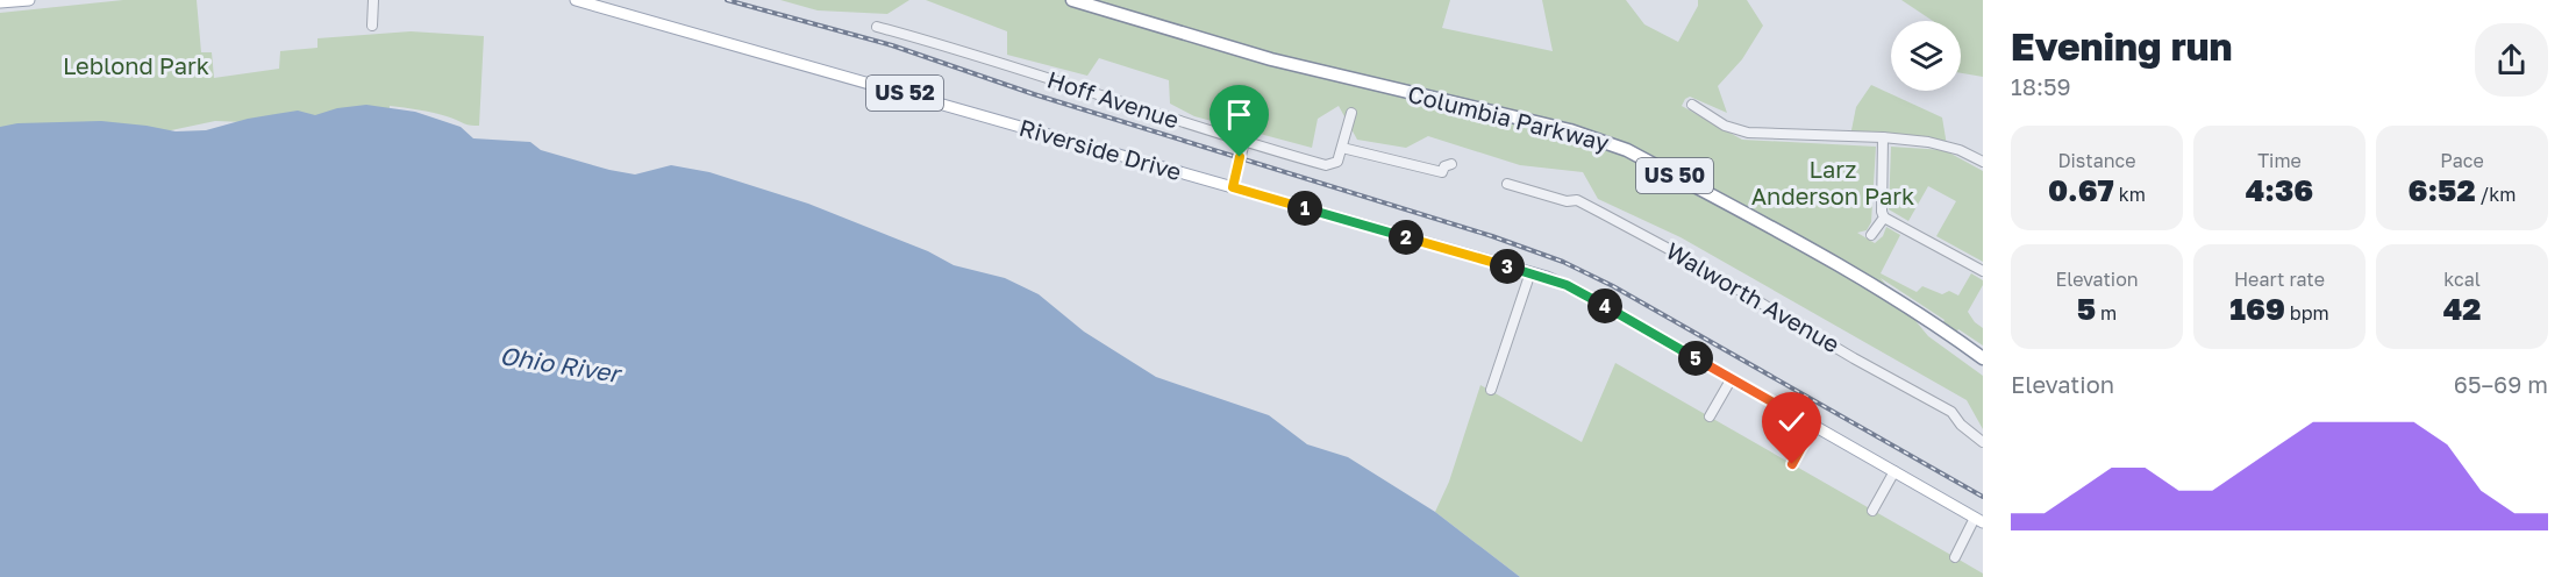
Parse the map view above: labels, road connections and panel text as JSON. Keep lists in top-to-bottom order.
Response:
{
  "streets": {
    "highway": ["Columbia Parkway", "US 50"],
    "main road": ["US 52", "Riverside Drive"],
    "street": ["Hoff Avenue", "Walworth Avenue"]
  },
  "water": ["Ohio River"],
  "parks": ["Leblond Park", "Larz Anderson Park"],
  "page": {
    "heading": ["Evening run", "18:59"],
    "stats": [
      ["Distance", "0.67 km"],
      ["Time", "4:36"],
      ["Pace", "6:52 /km"],
      ["Elevation", "5 m"],
      ["Heart rate", "169 bpm"],
      ["kcal", "42"]
    ],
    "pins": [
      "1",
      "2",
      "3",
      "4",
      "5"
    ],
    "chart": ["Elevation", "65–69 m"]
  }
}
